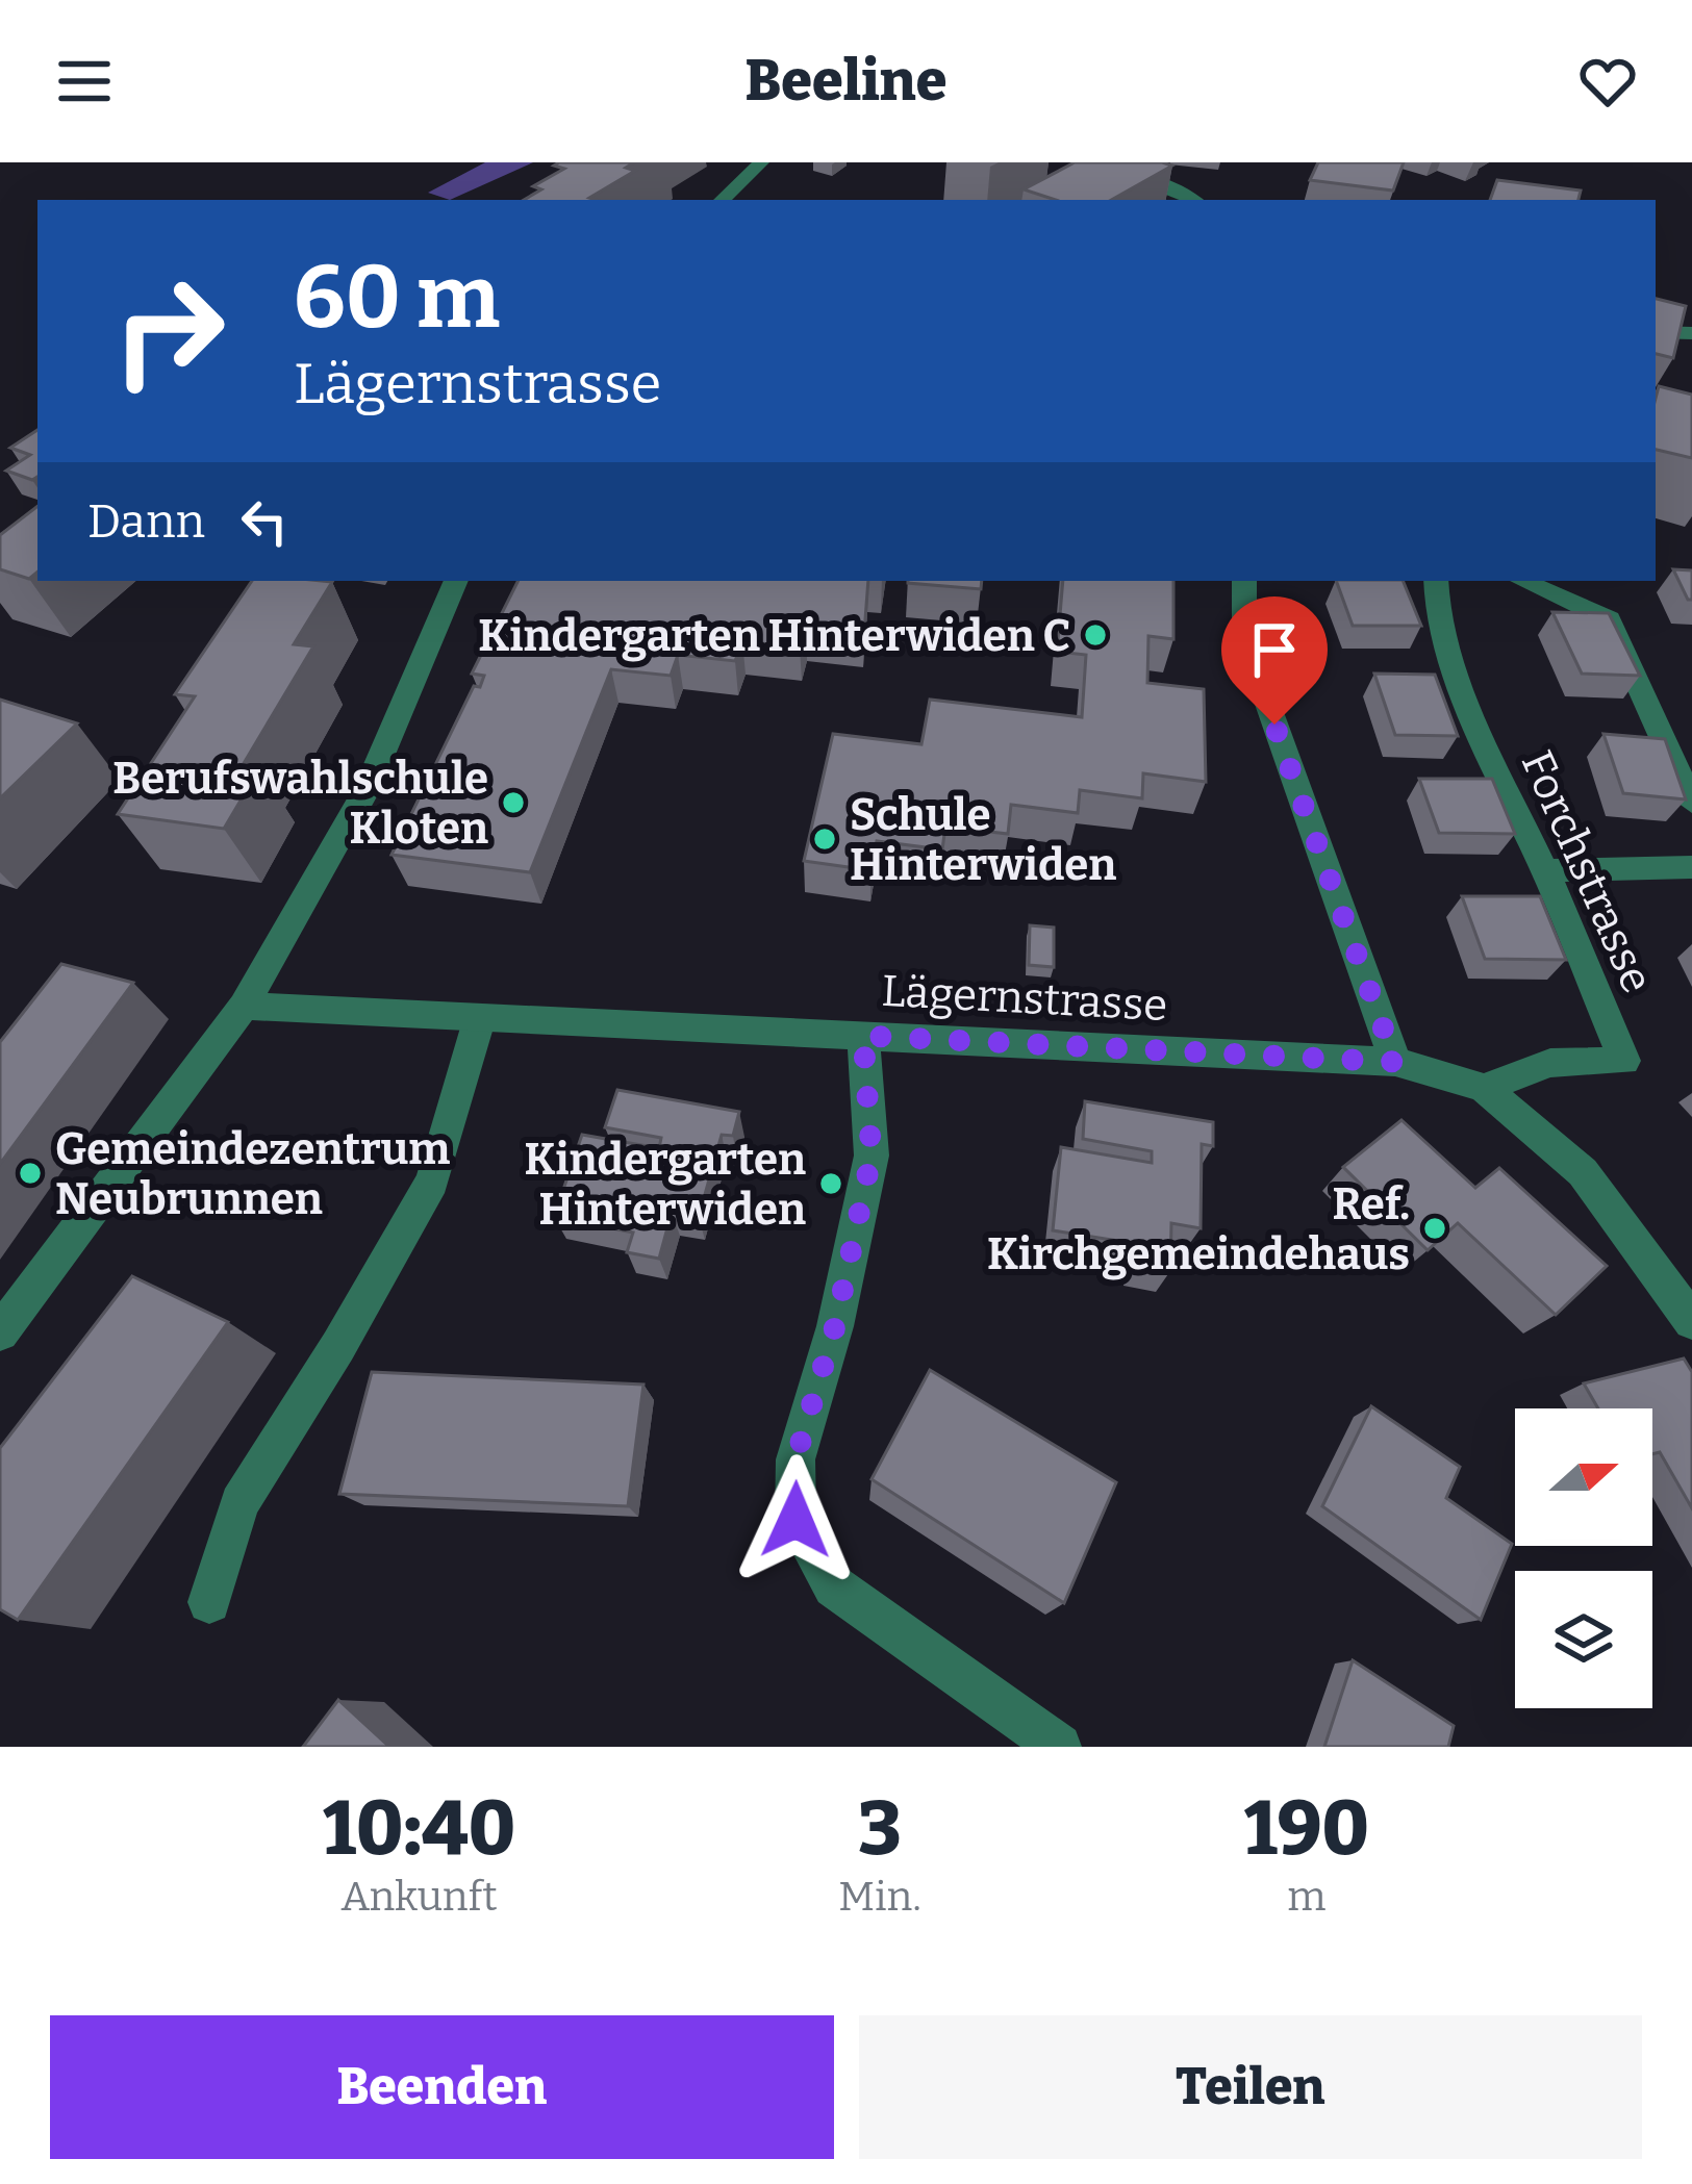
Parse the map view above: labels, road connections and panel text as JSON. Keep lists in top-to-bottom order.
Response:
{
  "streets": {
    "street": ["Forchstrasse", "Lägernstrasse"]
  },
  "crossings": [
    ["Forchstrasse", "Lägernstrasse"]
  ],
  "places": [
    "Kindergarten Hinterwiden C",
    "Berufswahlschule Kloten",
    "Schule Hinterwiden",
    "Gemeindezentrum Neubrunnen",
    "Kindergarten Hinterwiden",
    "Ref. Kirchgemeindehaus"
  ],
  "north": "right",
  "page": {
    "header": "Beeline",
    "turn": ["60 m", "Lägernstrasse"],
    "then": "Dann",
    "eta": [
      "10:40",
      "Ankunft",
      "3",
      "Min.",
      "190",
      "m"
    ],
    "buttons": ["Beenden", "Teilen"]
  }
}
